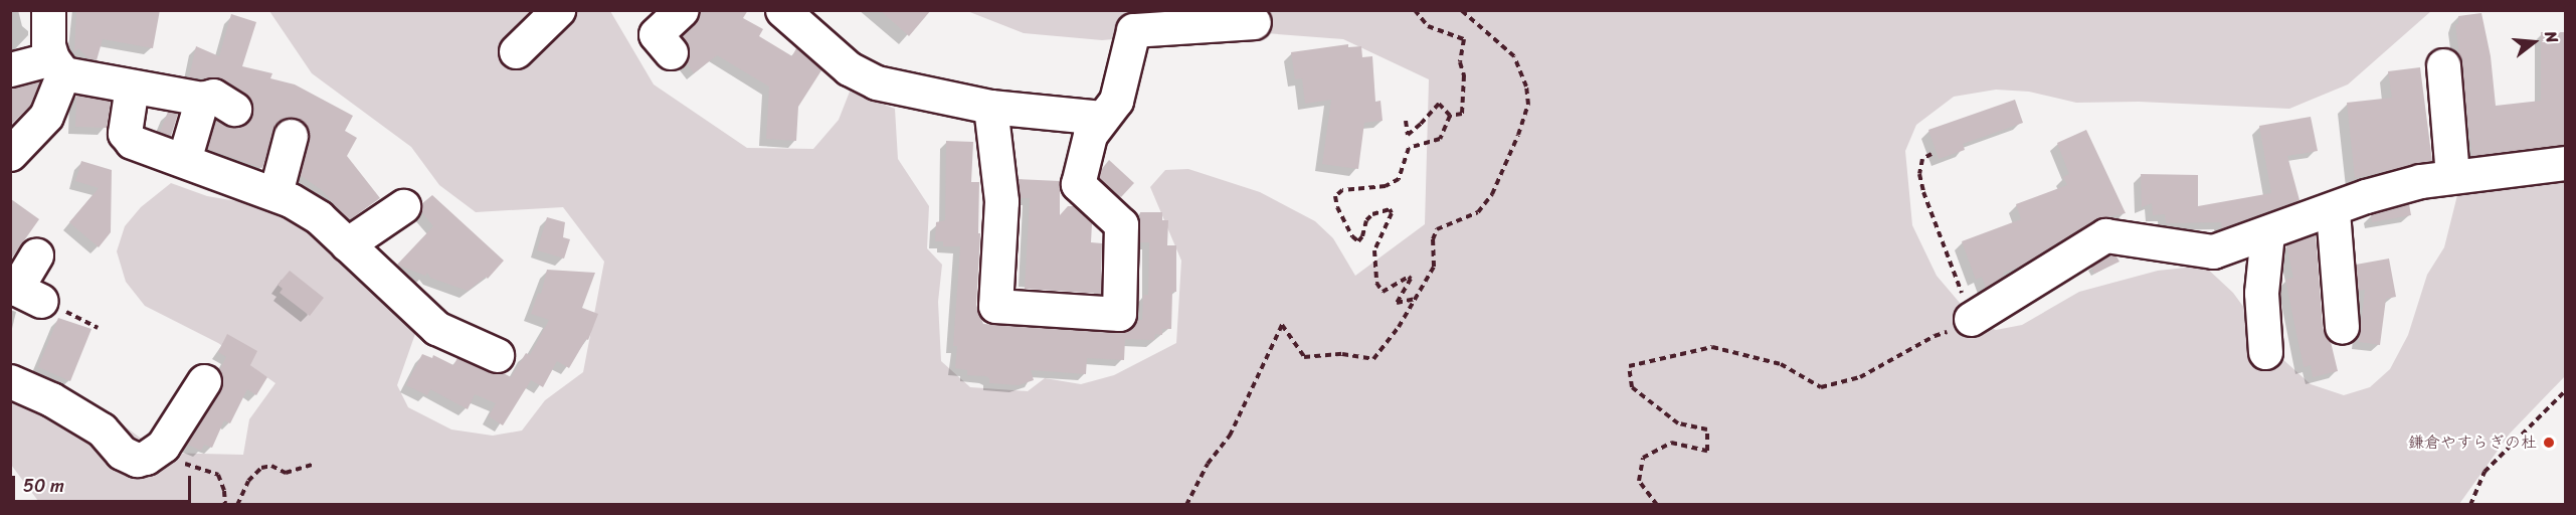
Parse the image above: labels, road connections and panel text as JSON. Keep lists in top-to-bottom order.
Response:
{
  "places": ["鎌倉やすらぎの杜"],
  "scale_bar": "50 m",
  "north": "right"
}
